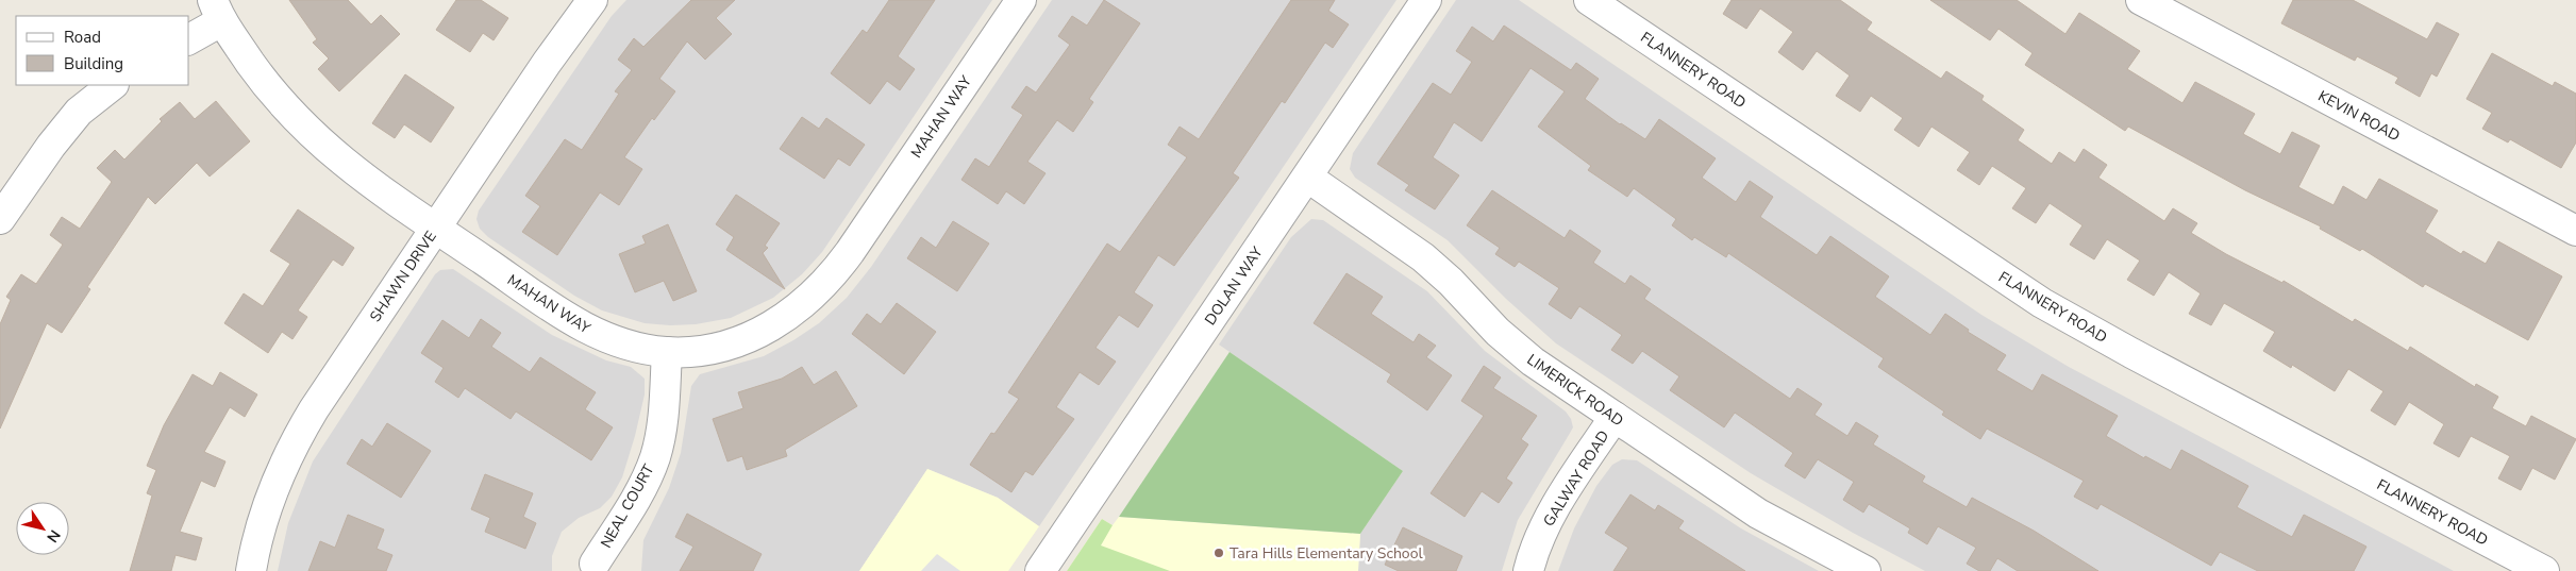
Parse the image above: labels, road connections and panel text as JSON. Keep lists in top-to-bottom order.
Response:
{
  "streets": {
    "street": [
      "FLANNERY ROAD",
      "KEVIN ROAD",
      "MAHAN WAY",
      "SHAWN DRIVE",
      "DOLAN WAY",
      "LIMERICK ROAD",
      "GALWAY ROAD",
      "NEAL COURT"
    ]
  },
  "crossings": [
    ["MAHAN WAY", "SHAWN DRIVE"],
    ["MAHAN WAY", "NEAL COURT"],
    ["DOLAN WAY", "LIMERICK ROAD"],
    ["LIMERICK ROAD", "GALWAY ROAD"]
  ],
  "places": ["Tara Hills Elementary School"],
  "legend": ["Road", "Building"],
  "north": "bottom right"
}
